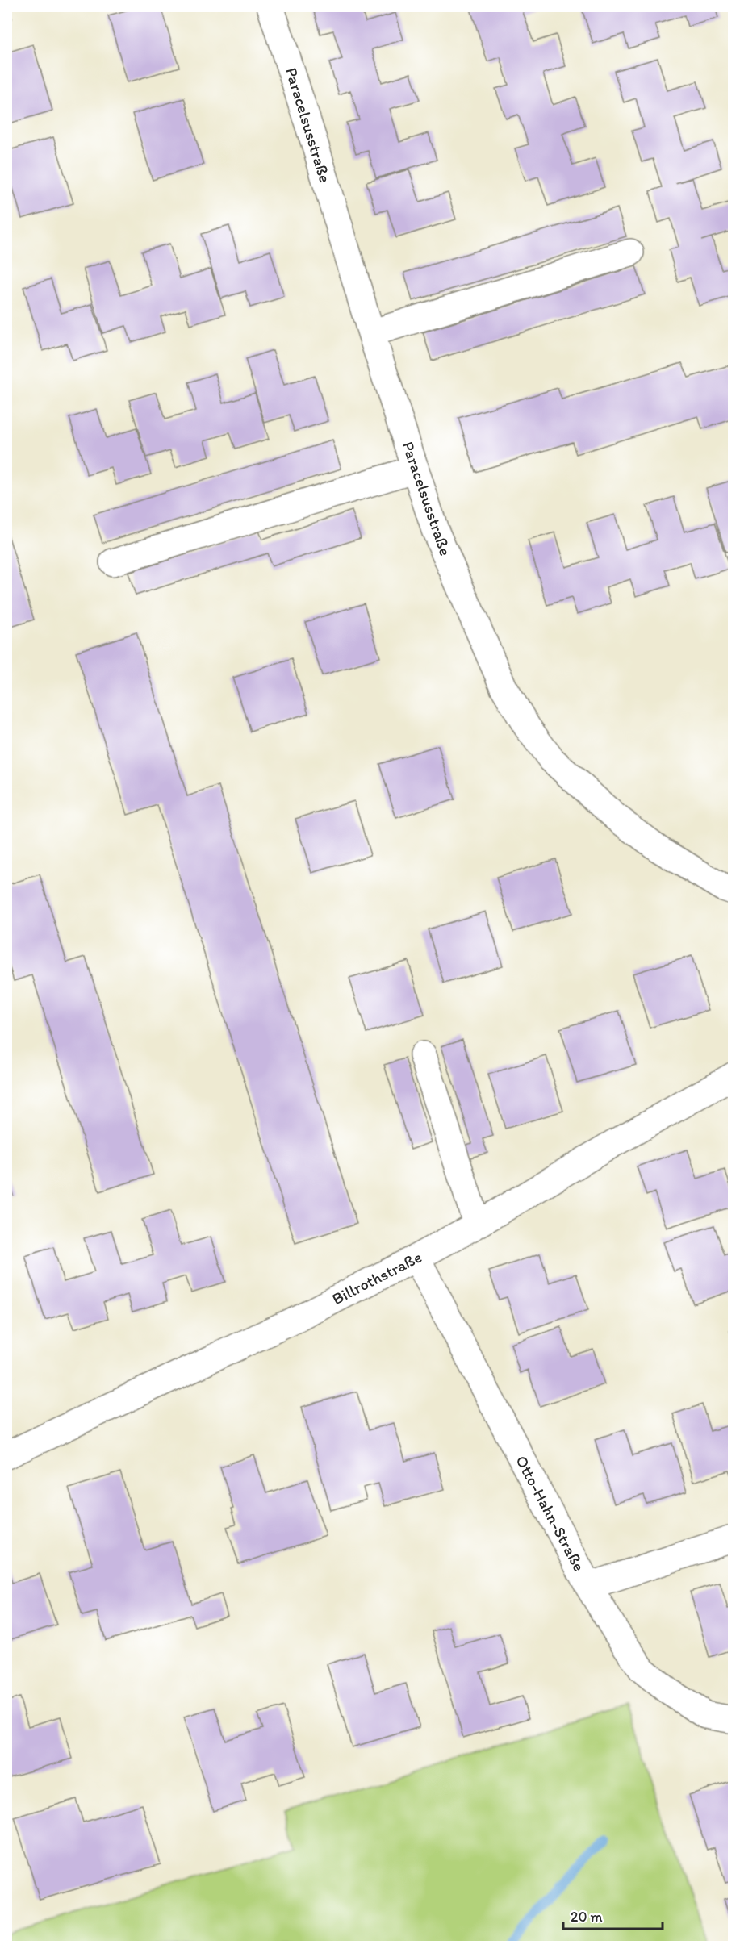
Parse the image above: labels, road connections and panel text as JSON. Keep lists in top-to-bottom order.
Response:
{
  "streets": {
    "street": ["Paracelsusstraße", "Billrothstraße", "Otto-Hahn-Straße"]
  },
  "crossings": [
    ["Billrothstraße", "Otto-Hahn-Straße"]
  ],
  "scale_bar": "20 m"
}
